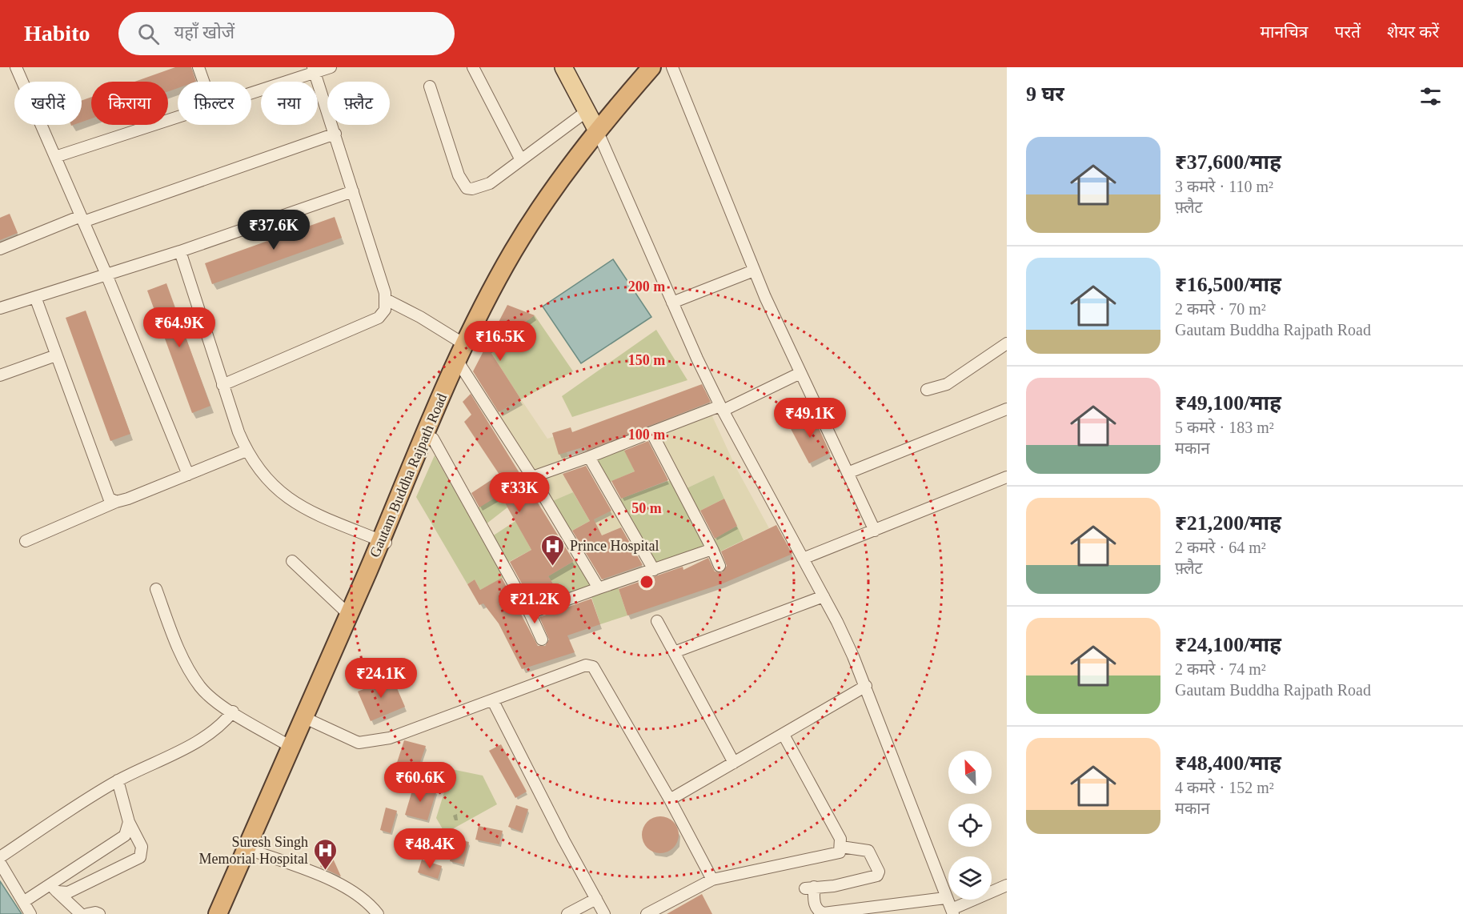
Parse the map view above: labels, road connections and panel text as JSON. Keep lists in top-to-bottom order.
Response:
{
  "streets": {
    "highway": ["Gautam Buddha Rajpath Road"]
  },
  "places": {
    "hospital": ["Prince Hospital", "Suresh Singh Memorial Hospital"]
  },
  "north": "top left",
  "page": {
    "header": "Habito",
    "search": "यहाँ खोजें",
    "nav": ["मानचित्र", "परतें", "शेयर करें"],
    "heading": "9 घर",
    "chip": [
      "खरीदें",
      "किराया",
      "फ़िल्टर",
      "नया",
      "फ़्लैट"
    ],
    "list": [
      {
        "name": "₹37,600/माह",
        "note": "3 कमरे · 110 m² · फ़्लैट"
      },
      {
        "name": "₹16,500/माह",
        "note": "2 कमरे · 70 m² · Gautam Buddha Rajpath Road"
      },
      {
        "name": "₹49,100/माह",
        "note": "5 कमरे · 183 m² · मकान"
      },
      {
        "name": "₹21,200/माह",
        "note": "2 कमरे · 64 m² · फ़्लैट"
      },
      {
        "name": "₹24,100/माह",
        "note": "2 कमरे · 74 m² · Gautam Buddha Rajpath Road"
      },
      {
        "name": "₹48,400/माह",
        "note": "4 कमरे · 152 m² · मकान"
      }
    ],
    "price": [
      "₹37.6K",
      "₹64.9K",
      "₹16.5K",
      "₹49.1K",
      "₹33K",
      "₹21.2K",
      "₹24.1K",
      "₹60.6K",
      "₹48.4K"
    ]
  },
  "rings": [
    "200 m",
    "150 m",
    "100 m",
    "50 m"
  ]
}
